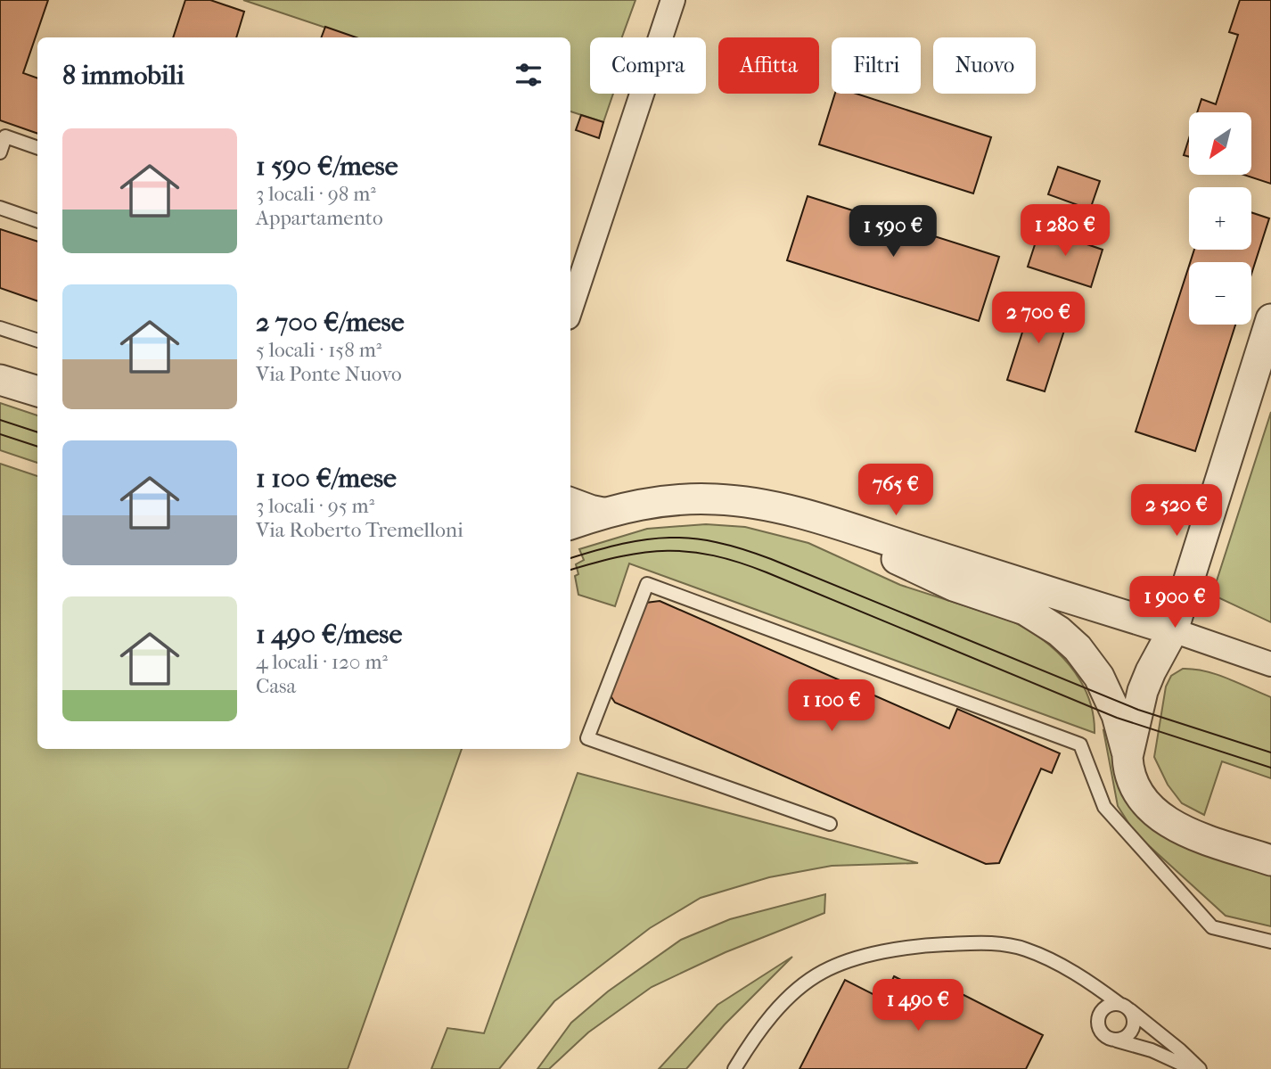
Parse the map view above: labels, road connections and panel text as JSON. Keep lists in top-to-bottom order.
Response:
{
  "north": "bottom left",
  "page": {
    "chip": [
      "Compra",
      "Affitta",
      "Filtri",
      "Nuovo"
    ],
    "heading": "8 immobili",
    "map_buttons": ["+", "−"],
    "list": [
      {
        "name": "1 590 €/mese",
        "note": "3 locali · 98 m² · Appartamento"
      },
      {
        "name": "2 700 €/mese",
        "note": "5 locali · 158 m² · Via Ponte Nuovo"
      },
      {
        "name": "1 100 €/mese",
        "note": "3 locali · 95 m² · Via Roberto Tremelloni"
      },
      {
        "name": "1 490 €/mese",
        "note": "4 locali · 120 m² · Casa"
      }
    ],
    "price": [
      "1 280 €",
      "1 590 €",
      "2 700 €",
      "765 €",
      "2 520 €",
      "1 900 €",
      "1 100 €",
      "1 490 €"
    ]
  }
}
